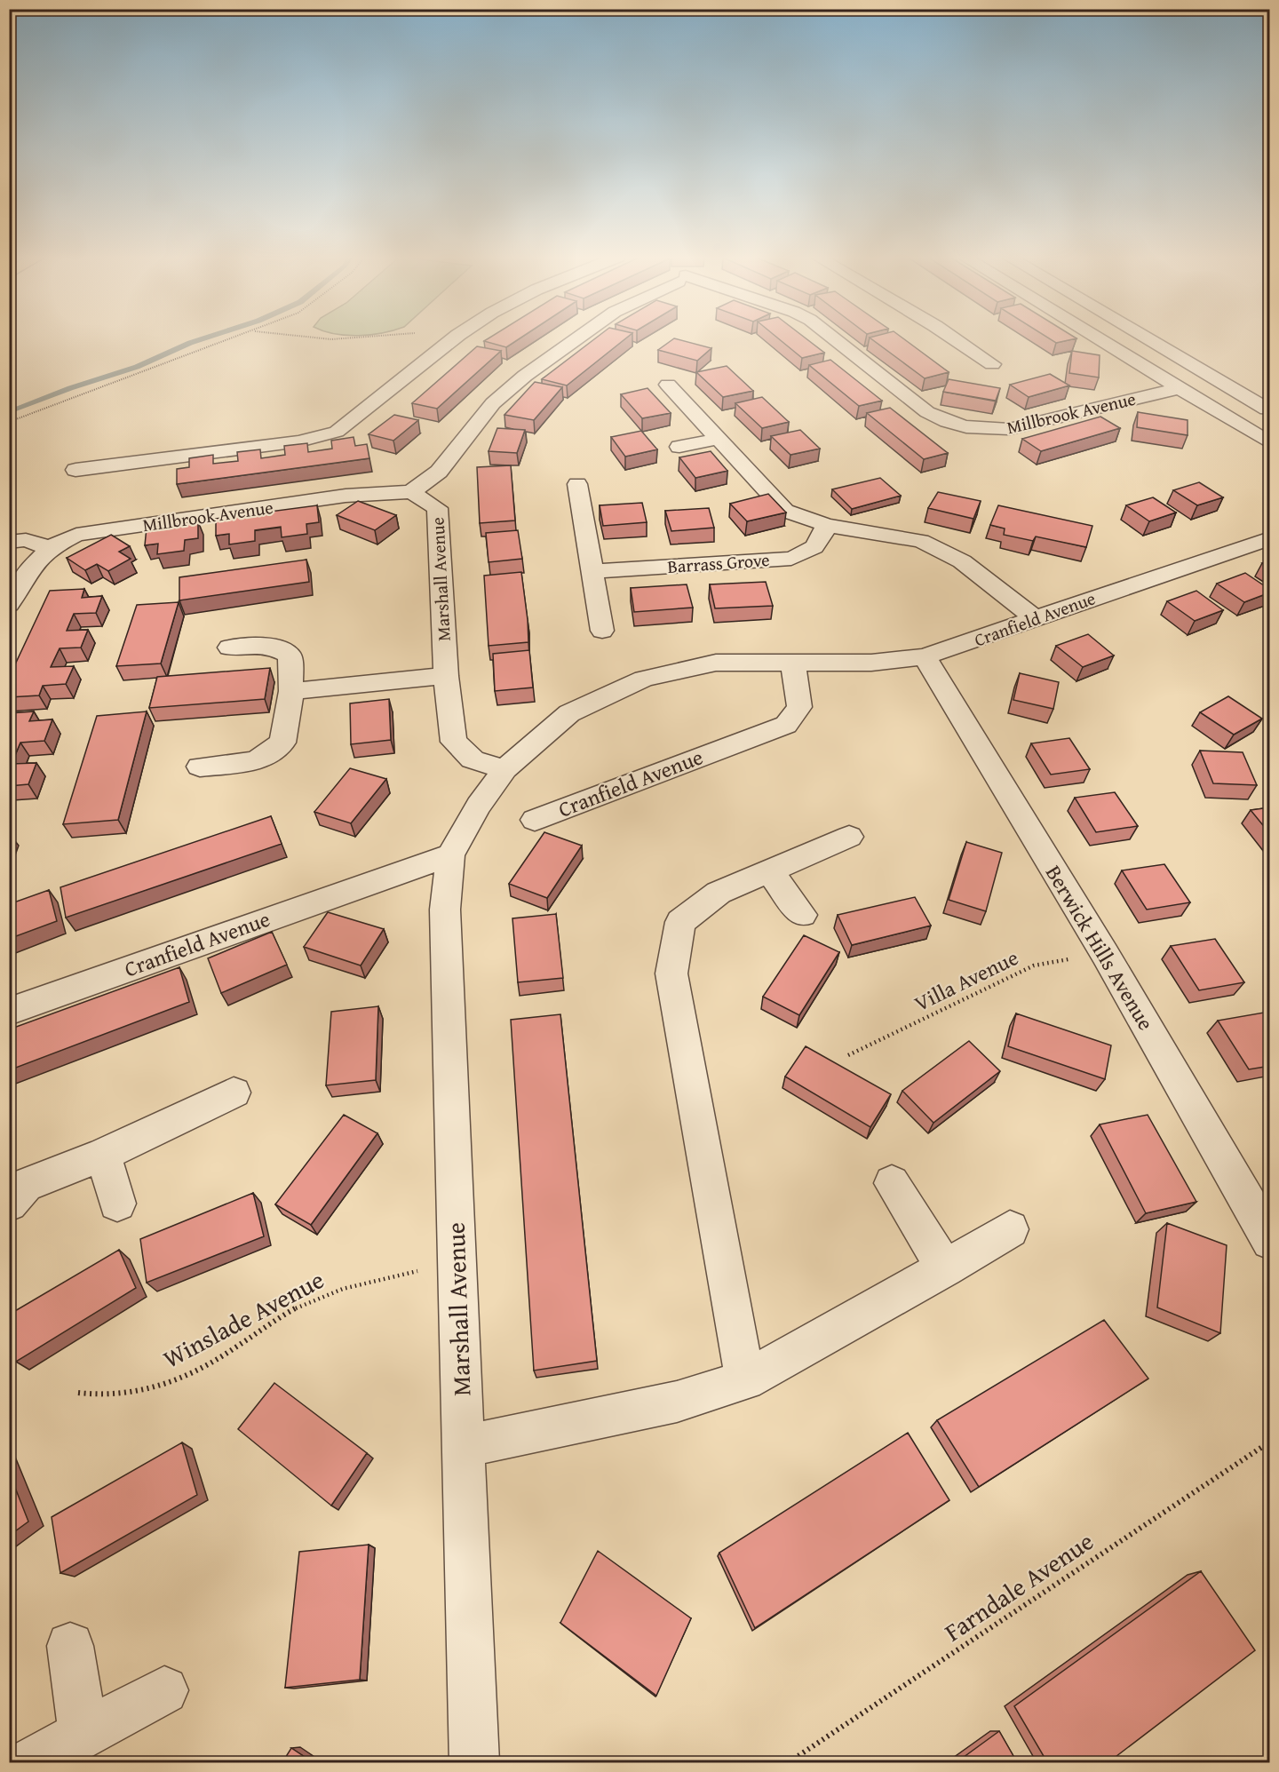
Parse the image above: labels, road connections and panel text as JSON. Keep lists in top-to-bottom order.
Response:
{
  "streets": {
    "street": [
      "Millbrook Avenue",
      "Barrass Grove",
      "Marshall Avenue",
      "Cranfield Avenue",
      "Berwick Hills Avenue"
    ],
    "path": ["Villa Avenue", "Winslade Avenue", "Farndale Avenue"]
  },
  "crossings": [
    ["Millbrook Avenue", "Marshall Avenue"],
    ["Marshall Avenue", "Cranfield Avenue"],
    ["Marshall Avenue", "Winslade Avenue"],
    ["Cranfield Avenue", "Berwick Hills Avenue"],
    ["Berwick Hills Avenue", "Villa Avenue"]
  ]
}
